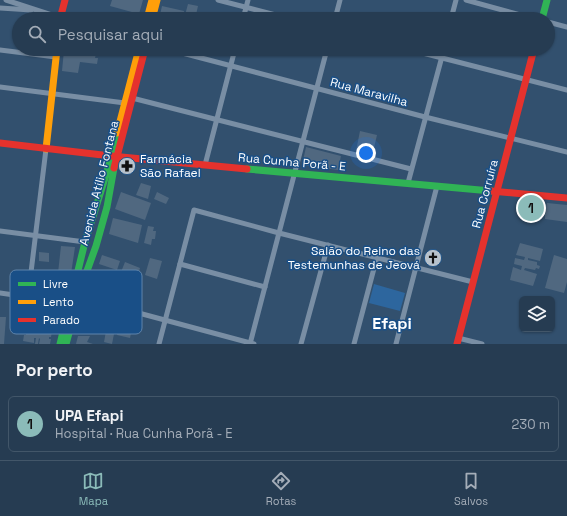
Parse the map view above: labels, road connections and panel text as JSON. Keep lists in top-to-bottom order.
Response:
{
  "streets": {
    "street": [
      "Rua Maravilha",
      "Rua Cunha Porã - E",
      "Avenida Atílio Fontana",
      "Rua Corruíra"
    ]
  },
  "crossings": [
    ["Rua Maravilha", "Rua Corruíra"],
    ["Rua Cunha Porã - E", "Avenida Atílio Fontana"],
    ["Rua Cunha Porã - E", "Rua Corruíra"]
  ],
  "districts": ["Efapi"],
  "places": {
    "pharmacy": ["Farmácia São Rafael"],
    "church": ["Salão do Reino das Testemunhas de Jeová"]
  },
  "legend": ["Livre", "Lento", "Parado"],
  "page": {
    "search": "Pesquisar aqui",
    "pins": "1",
    "heading": "Por perto",
    "list": [
      {
        "mark": "1",
        "name": "UPA Efapi",
        "note": "Hospital · Rua Cunha Porã - E",
        "value": "230 m"
      }
    ],
    "nav": ["Mapa", "Rotas", "Salvos"]
  }
}
